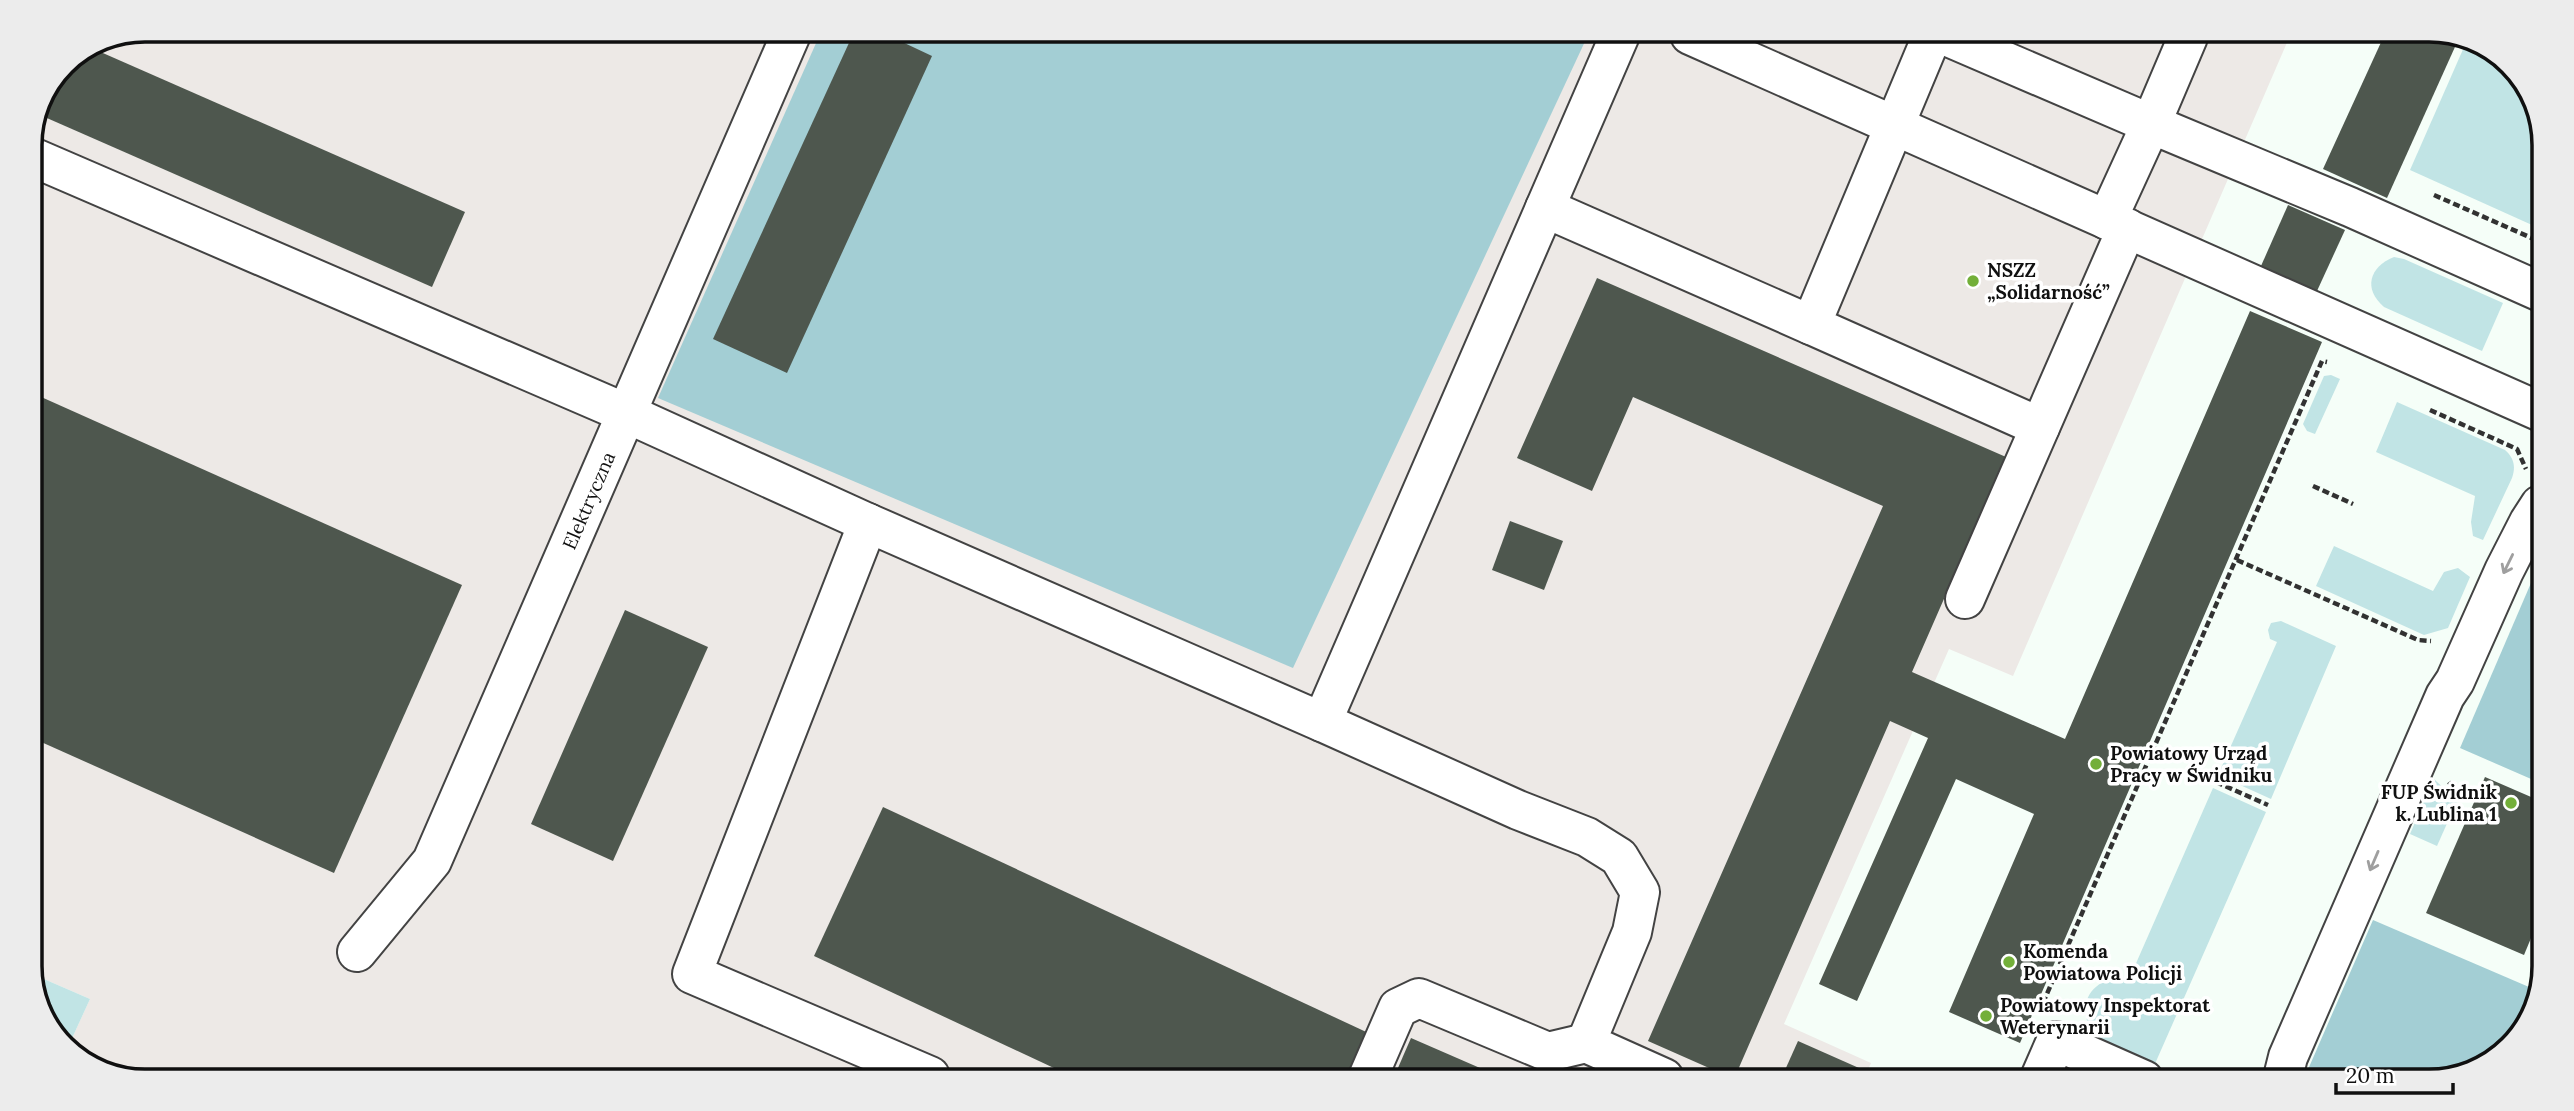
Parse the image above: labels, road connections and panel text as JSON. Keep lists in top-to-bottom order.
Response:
{
  "streets": {
    "street": ["Elektryczna"]
  },
  "places": [
    "NSZZ „Solidarność”",
    "Powiatowy Urząd Pracy w Świdniku",
    "FUP Świdnik k. Lublina 1",
    "Komenda Powiatowa Policji",
    "Powiatowy Inspektorat Weterynarii"
  ],
  "scale_bar": "20 m"
}
